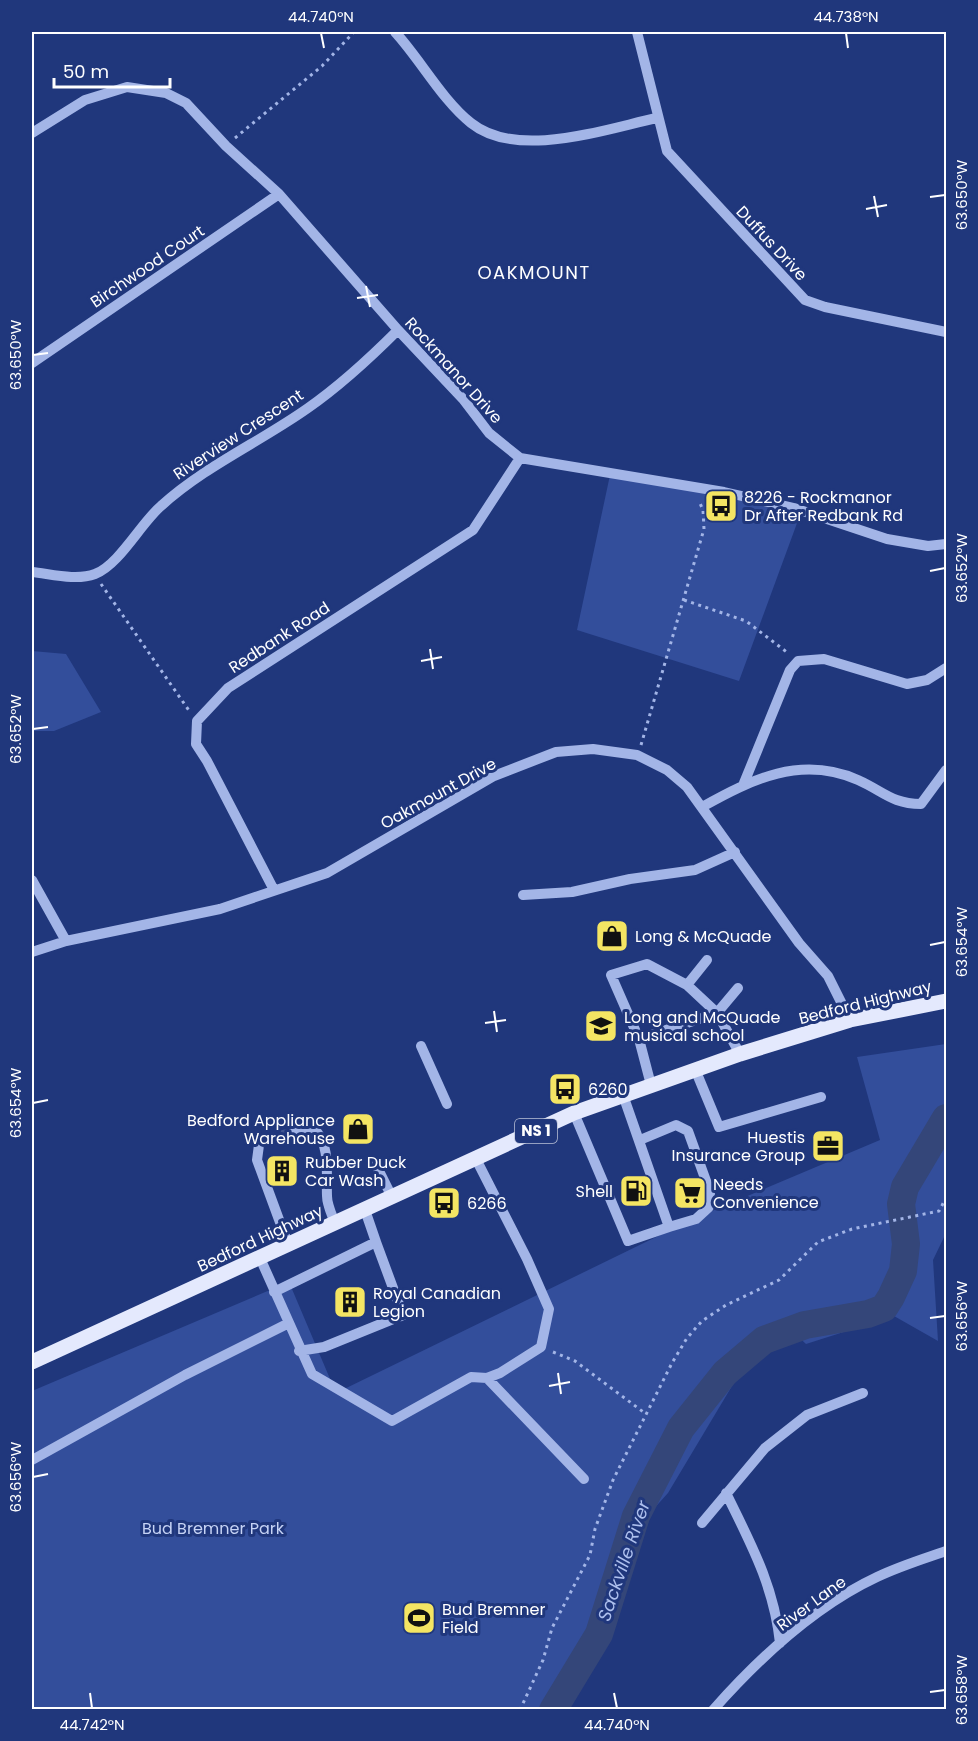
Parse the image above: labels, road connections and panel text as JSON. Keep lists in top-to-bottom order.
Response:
{
  "streets": {
    "main road": ["Bedford Highway", "NS 1"],
    "street": [
      "Duffus Drive",
      "Birchwood Court",
      "Rockmanor Drive",
      "Riverview Crescent",
      "Redbank Road",
      "Oakmount Drive",
      "River Lane"
    ]
  },
  "crossings": [
    ["Birchwood Court", "Rockmanor Drive"],
    ["Rockmanor Drive", "Riverview Crescent"],
    ["Rockmanor Drive", "Redbank Road"],
    ["Oakmount Drive", "Bedford Highway"]
  ],
  "districts": ["OAKMOUNT"],
  "water": ["Sackville River"],
  "parks": ["Bud Bremner Park"],
  "places": {
    "bus stop": ["8226 - Rockmanor Dr After Redbank Rd", "6260", "6266"],
    "shop": ["Long & McQuade", "Bedford Appliance Warehouse"],
    "school or university": ["Long and McQuade musical school"],
    "office": ["Huestis Insurance Group"],
    "building": ["Rubber Duck Car Wash", "Royal Canadian Legion"],
    "fuel station": ["Shell"],
    "supermarket": ["Needs Convenience"],
    "sports": ["Bud Bremner Field"]
  },
  "scale_bar": "50 m",
  "coordinates": [
    "44.740°N",
    "44.738°N",
    "63.650°W",
    "63.652°W",
    "63.654°W",
    "63.656°W",
    "63.658°W",
    "44.742°N"
  ]
}
